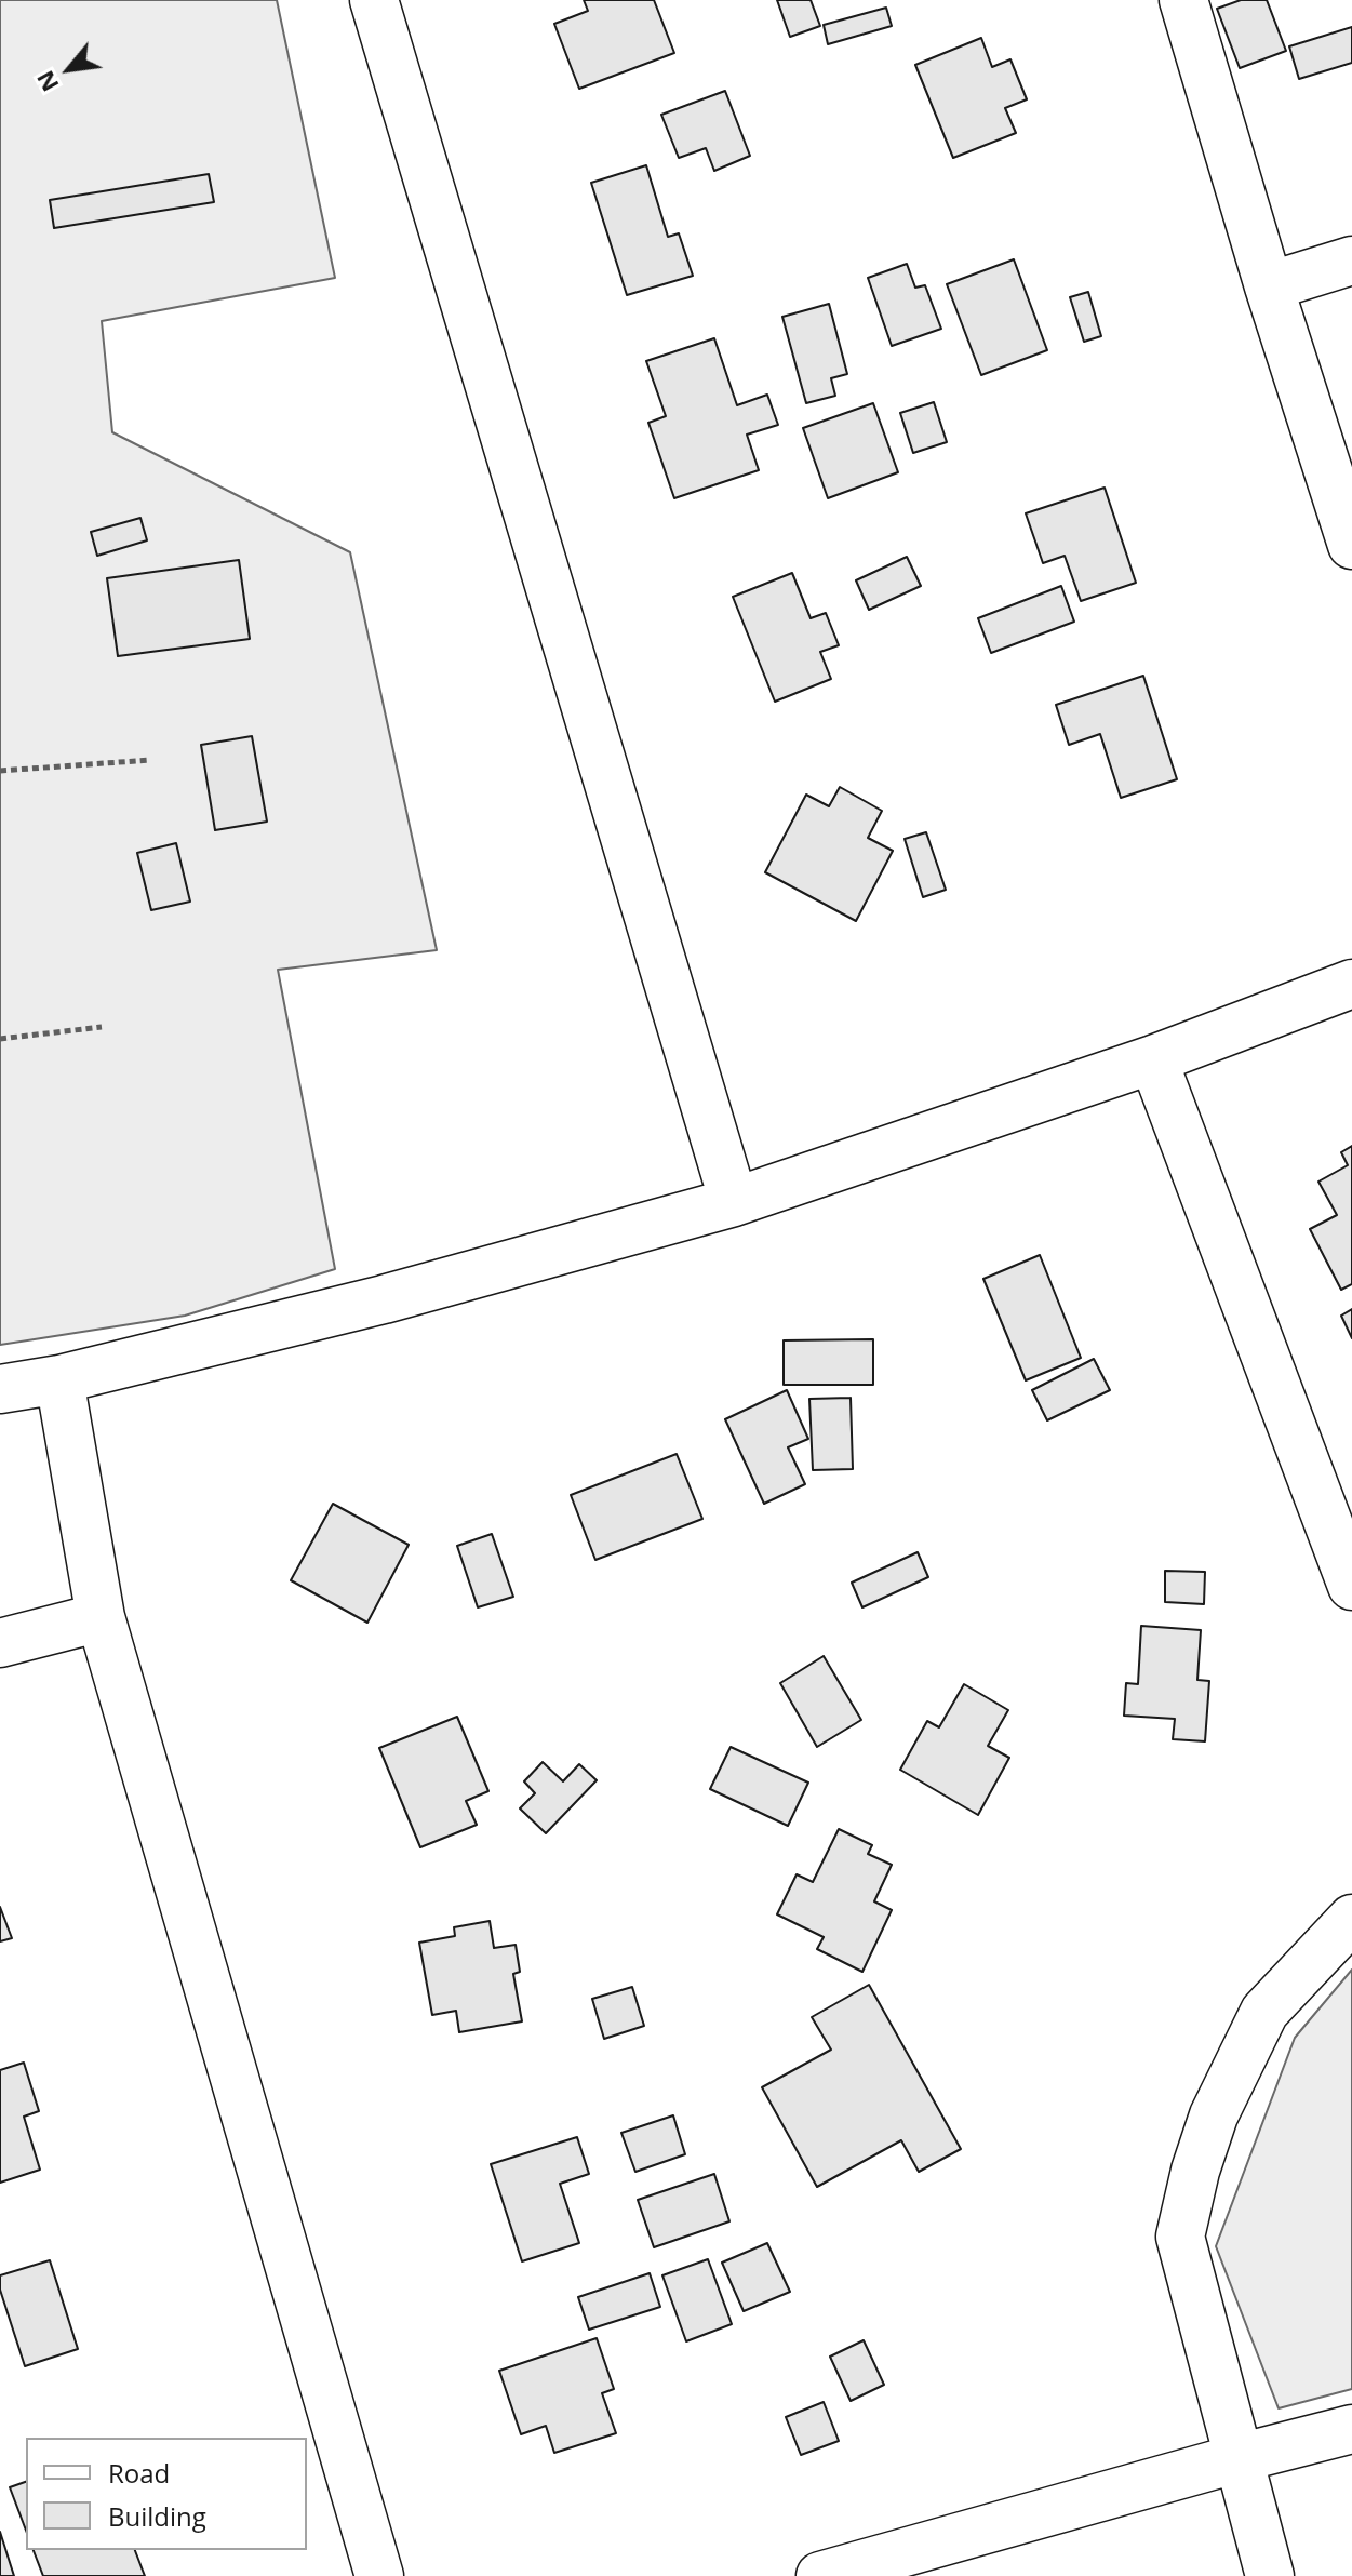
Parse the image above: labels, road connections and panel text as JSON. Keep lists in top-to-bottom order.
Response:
{
  "legend": ["Road", "Building"],
  "north": "bottom left"
}
